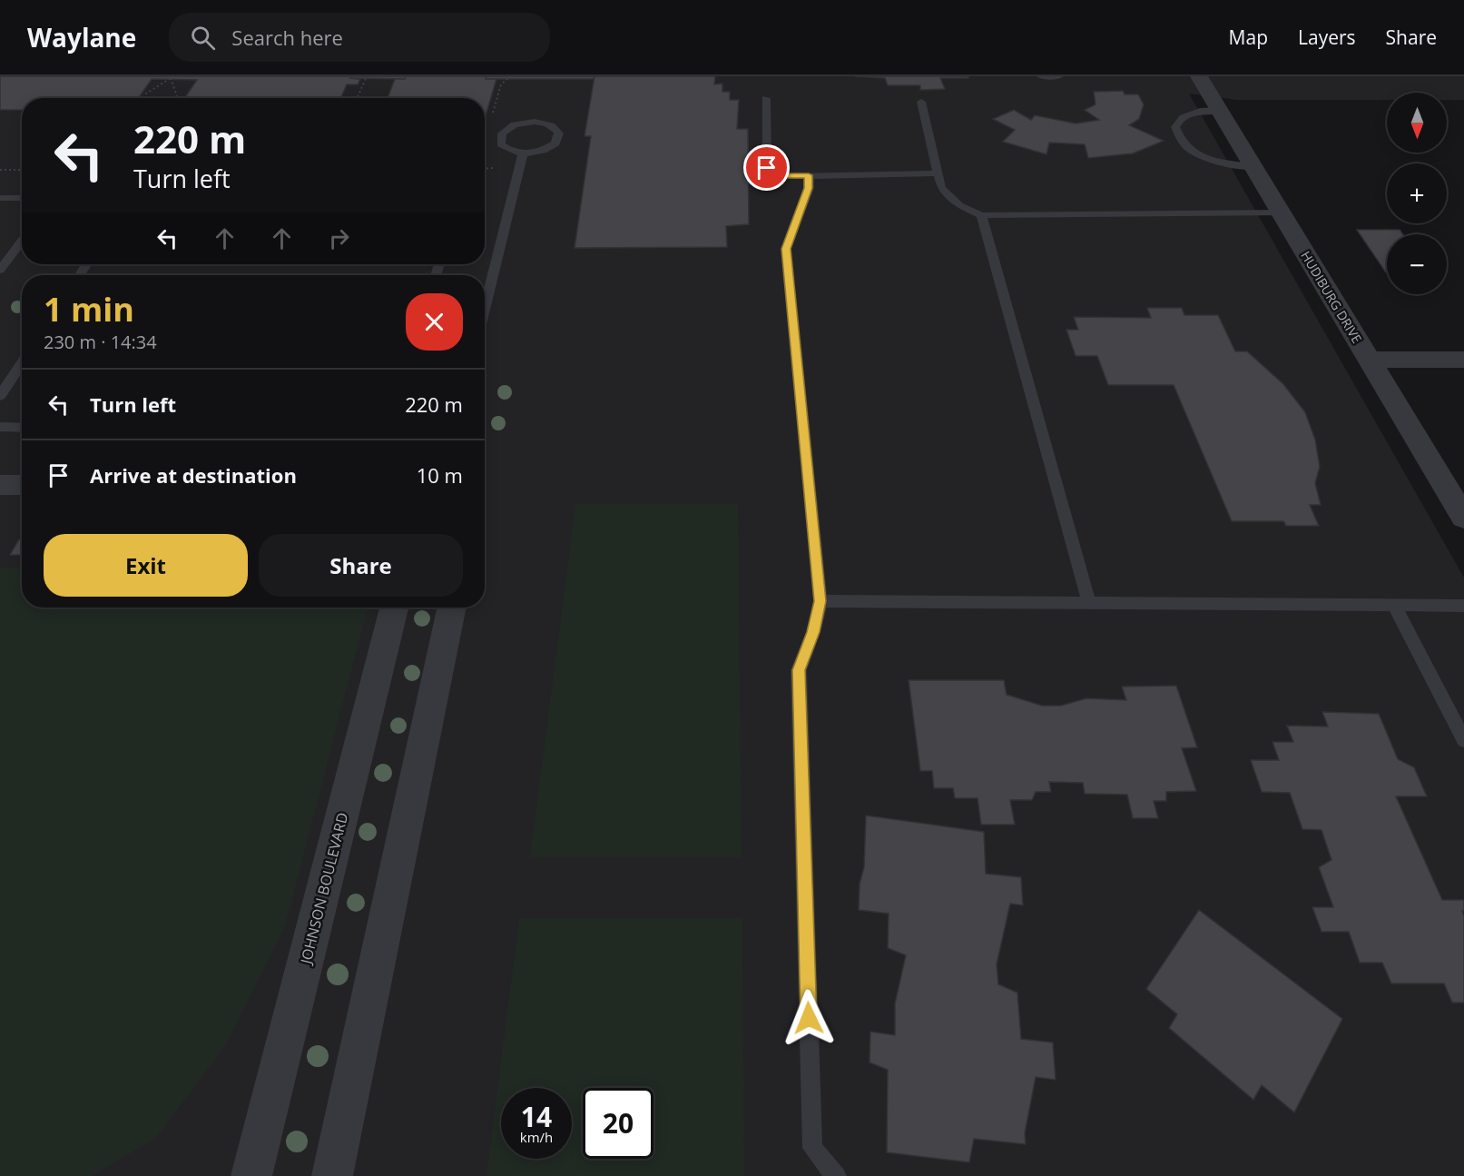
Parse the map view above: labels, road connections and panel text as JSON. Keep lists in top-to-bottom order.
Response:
{
  "streets": {
    "street": ["HUDIBURG DRIVE", "JOHNSON BOULEVARD"]
  },
  "north": "bottom",
  "page": {
    "header": "Waylane",
    "search": "Search here",
    "nav": ["Map", "Layers", "Share"],
    "map_buttons": ["+", "−"],
    "turn": ["220 m", "Turn left"],
    "heading": ["1 min", "230 m · 14:34"],
    "list": [
      {
        "name": "Turn left",
        "value": "220 m"
      },
      {
        "name": "Arrive at destination",
        "value": "10 m"
      }
    ],
    "buttons": ["Exit", "Share"],
    "speed": "14 km/h",
    "limit": "20"
  }
}
